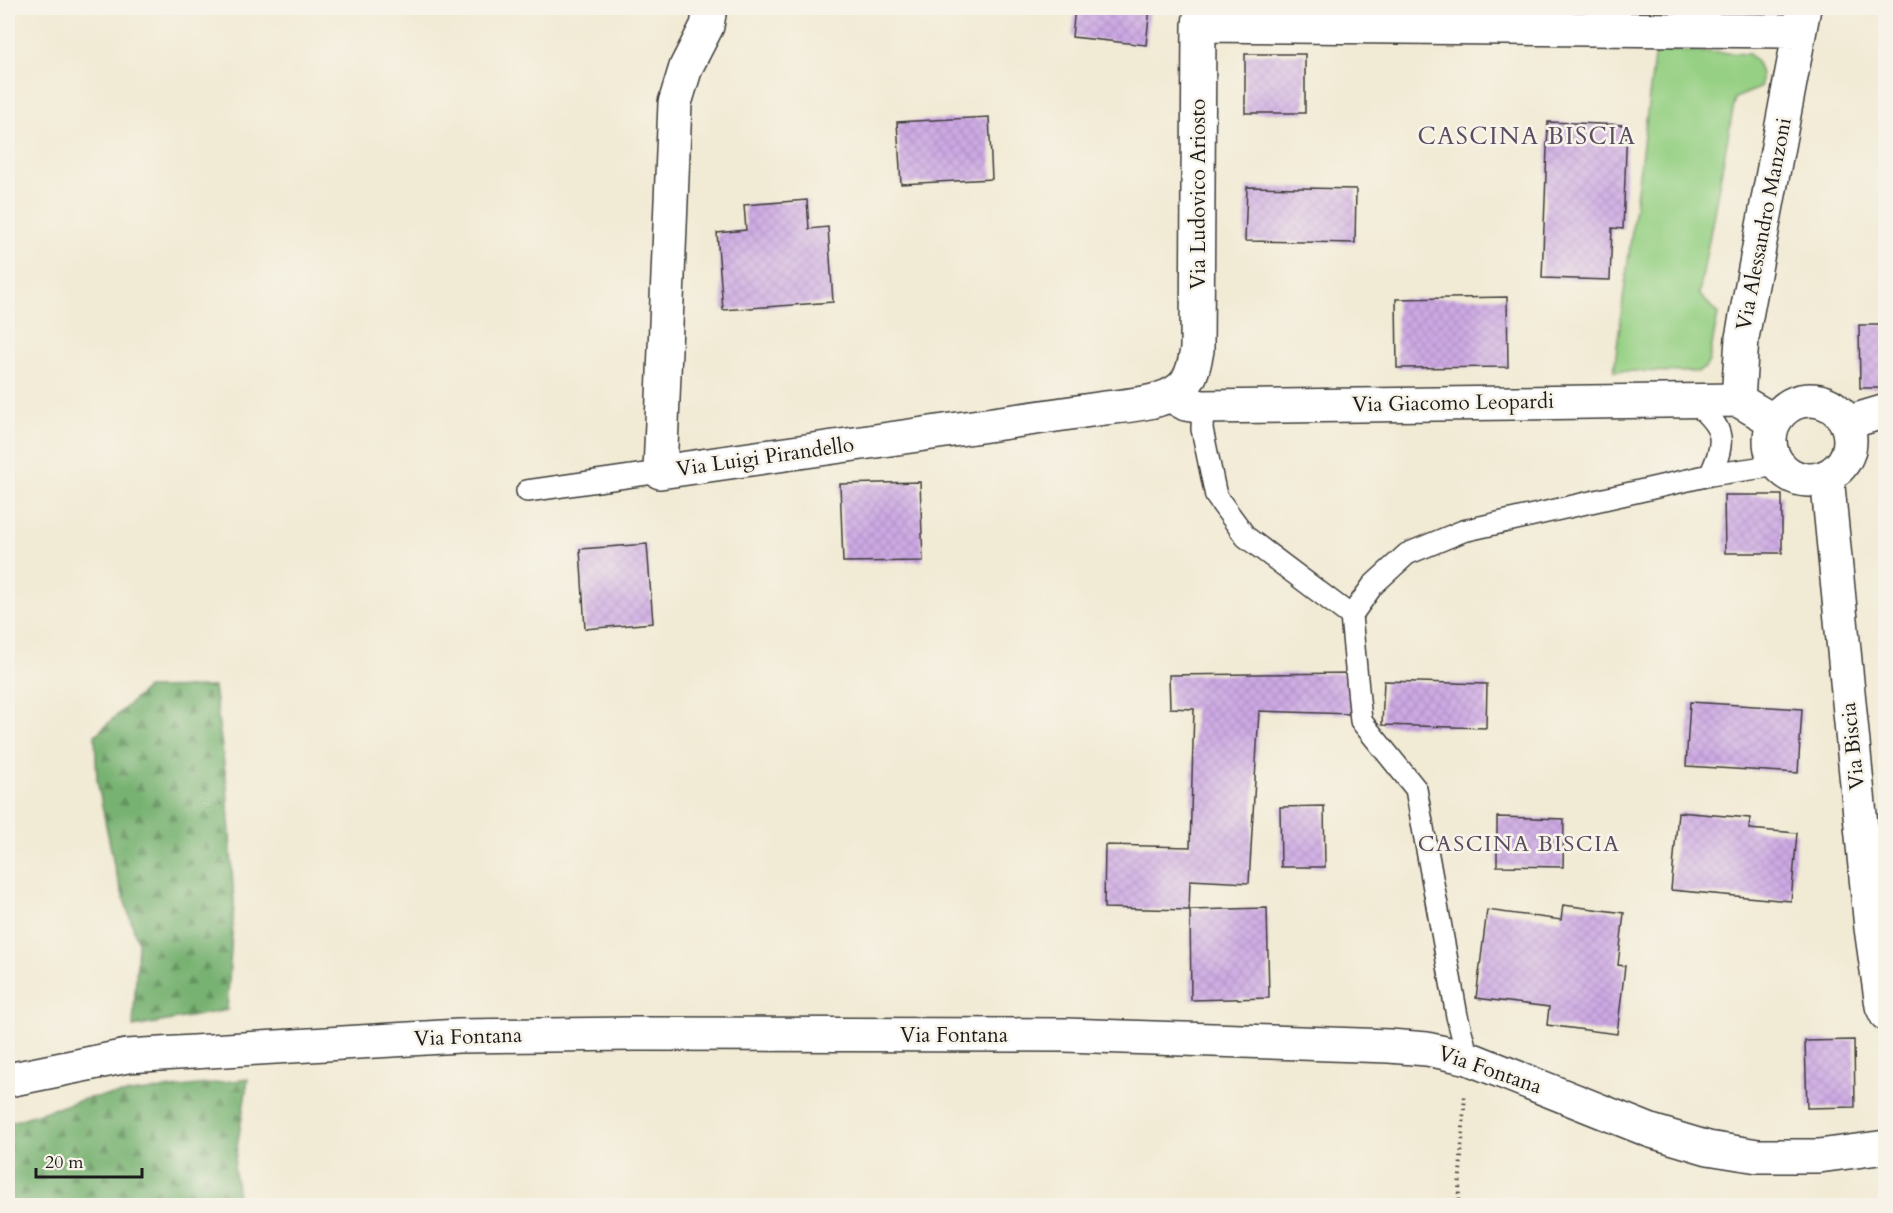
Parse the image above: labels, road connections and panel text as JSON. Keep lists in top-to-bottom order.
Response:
{
  "streets": {
    "street": [
      "Via Ludovico Ariosto",
      "Via Alessandro Manzoni",
      "Via Giacomo Leopardi",
      "Via Luigi Pirandello",
      "Via Biscia",
      "Via Fontana"
    ]
  },
  "crossings": [
    ["Via Ludovico Ariosto", "Via Giacomo Leopardi"],
    ["Via Ludovico Ariosto", "Via Luigi Pirandello"],
    ["Via Alessandro Manzoni", "Via Giacomo Leopardi"],
    ["Via Giacomo Leopardi", "Via Luigi Pirandello"]
  ],
  "districts": ["CASCINA BISCIA", "CASCINA BISCIA"],
  "scale_bar": "20 m"
}
